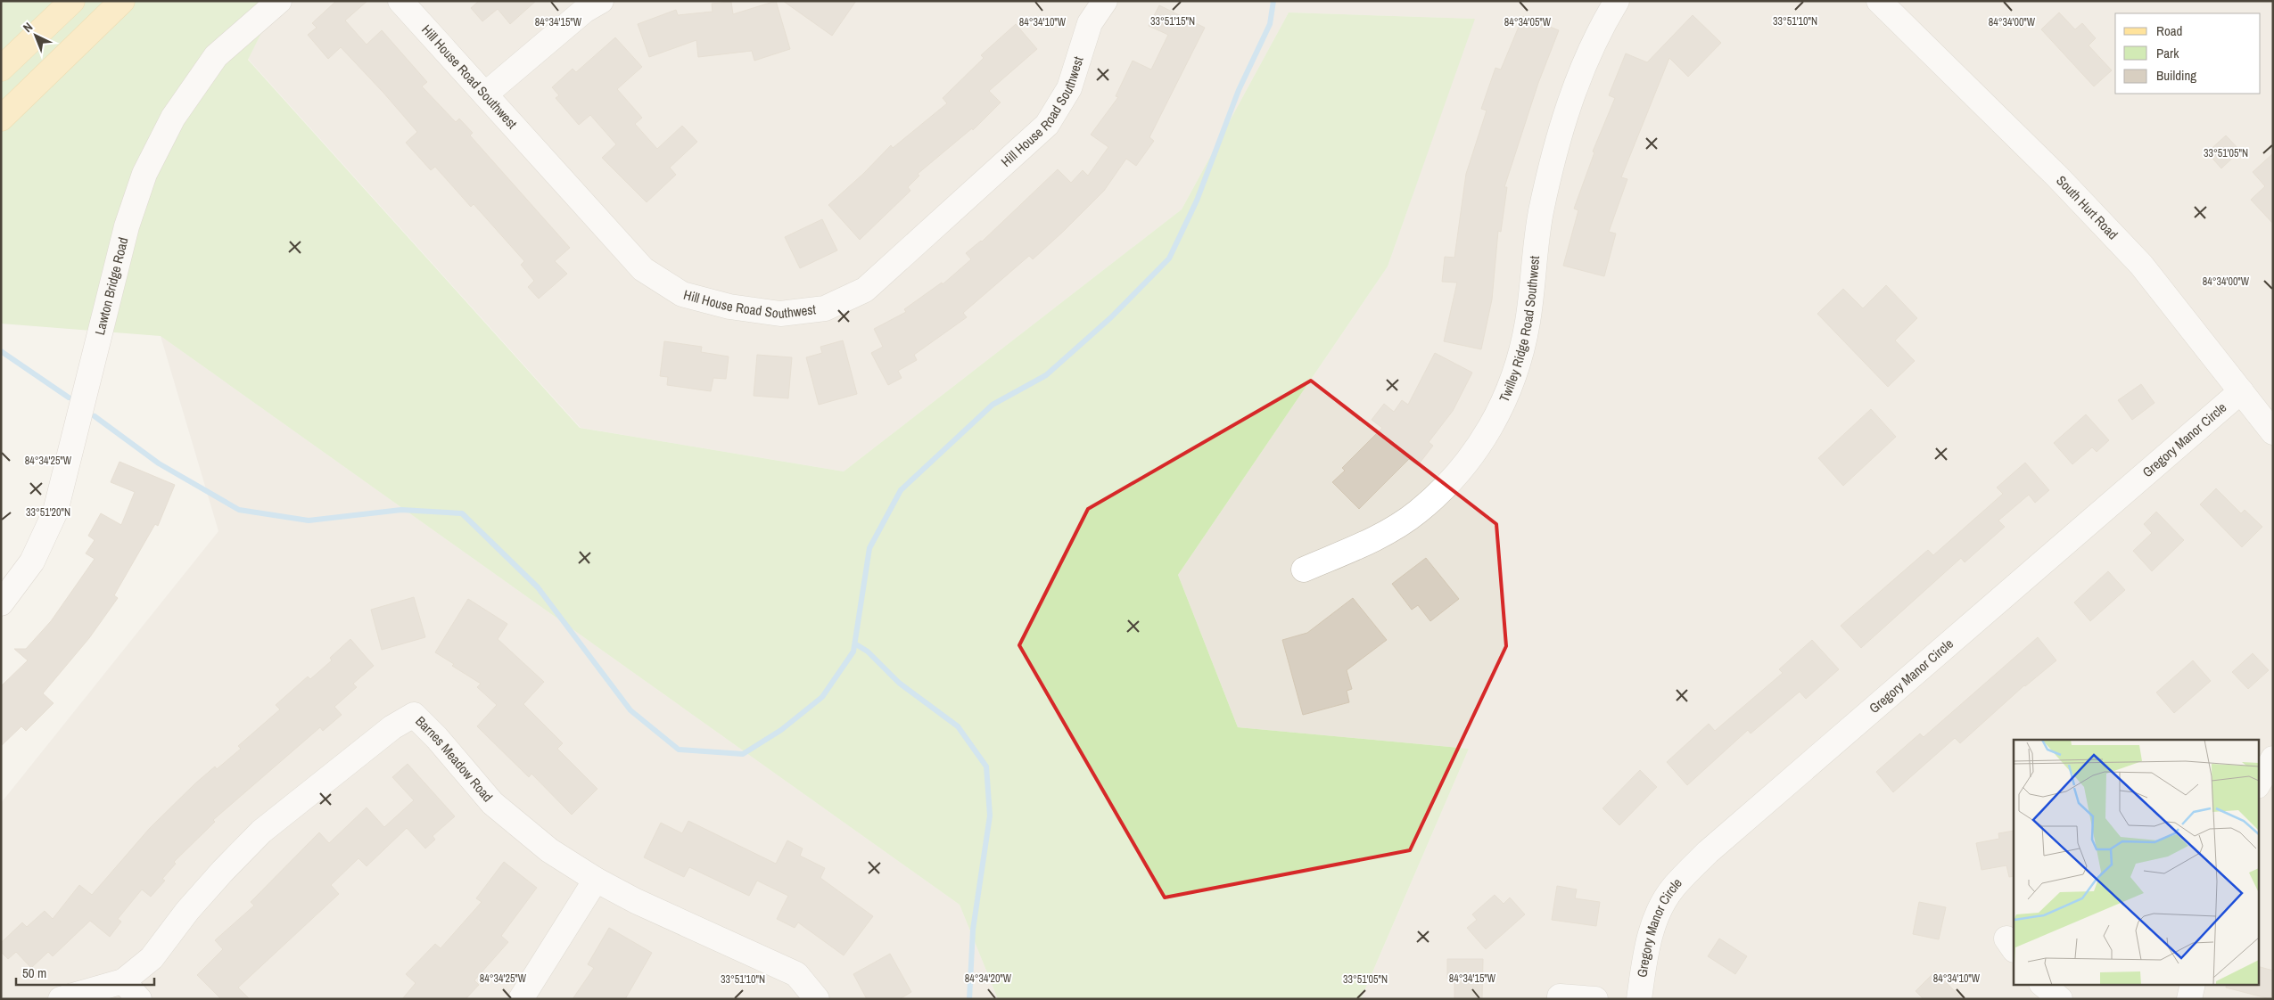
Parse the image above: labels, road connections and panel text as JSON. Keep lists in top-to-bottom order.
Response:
{
  "streets": {
    "street": [
      "Hill House Road Southwest",
      "South Hurt Road",
      "Lawton Bridge Road",
      "Twilley Ridge Road Southwest",
      "Gregory Manor Circle",
      "Barnes Meadow Road"
    ]
  },
  "crossings": [
    ["South Hurt Road", "Gregory Manor Circle"]
  ],
  "legend": ["Road", "Park", "Building"],
  "scale_bar": "50 m",
  "north": "top left",
  "coordinates": [
    "33°51'15\"N",
    "33°51'10\"N",
    "84°34'00\"W",
    "84°34'15\"W",
    "84°34'10\"W",
    "84°34'05\"W",
    "33°51'05\"N",
    "84°34'25\"W",
    "33°51'20\"N",
    "84°34'20\"W"
  ]
}
